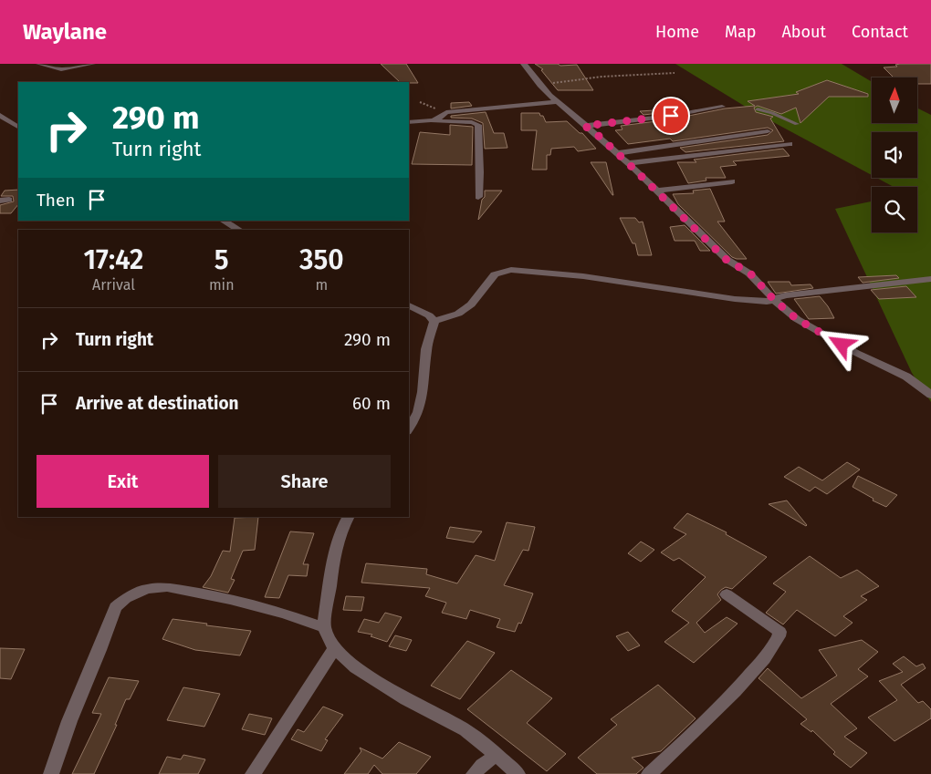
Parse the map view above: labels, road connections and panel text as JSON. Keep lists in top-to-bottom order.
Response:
{
  "north": "top",
  "page": {
    "header": "Waylane",
    "nav": [
      "Home",
      "Map",
      "About",
      "Contact"
    ],
    "turn": ["290 m", "Turn right"],
    "then": "Then",
    "eta": [
      "17:42",
      "Arrival",
      "5",
      "min",
      "350",
      "m"
    ],
    "list": [
      {
        "name": "Turn right",
        "value": "290 m"
      },
      {
        "name": "Arrive at destination",
        "value": "60 m"
      }
    ],
    "buttons": ["Exit", "Share"]
  }
}
